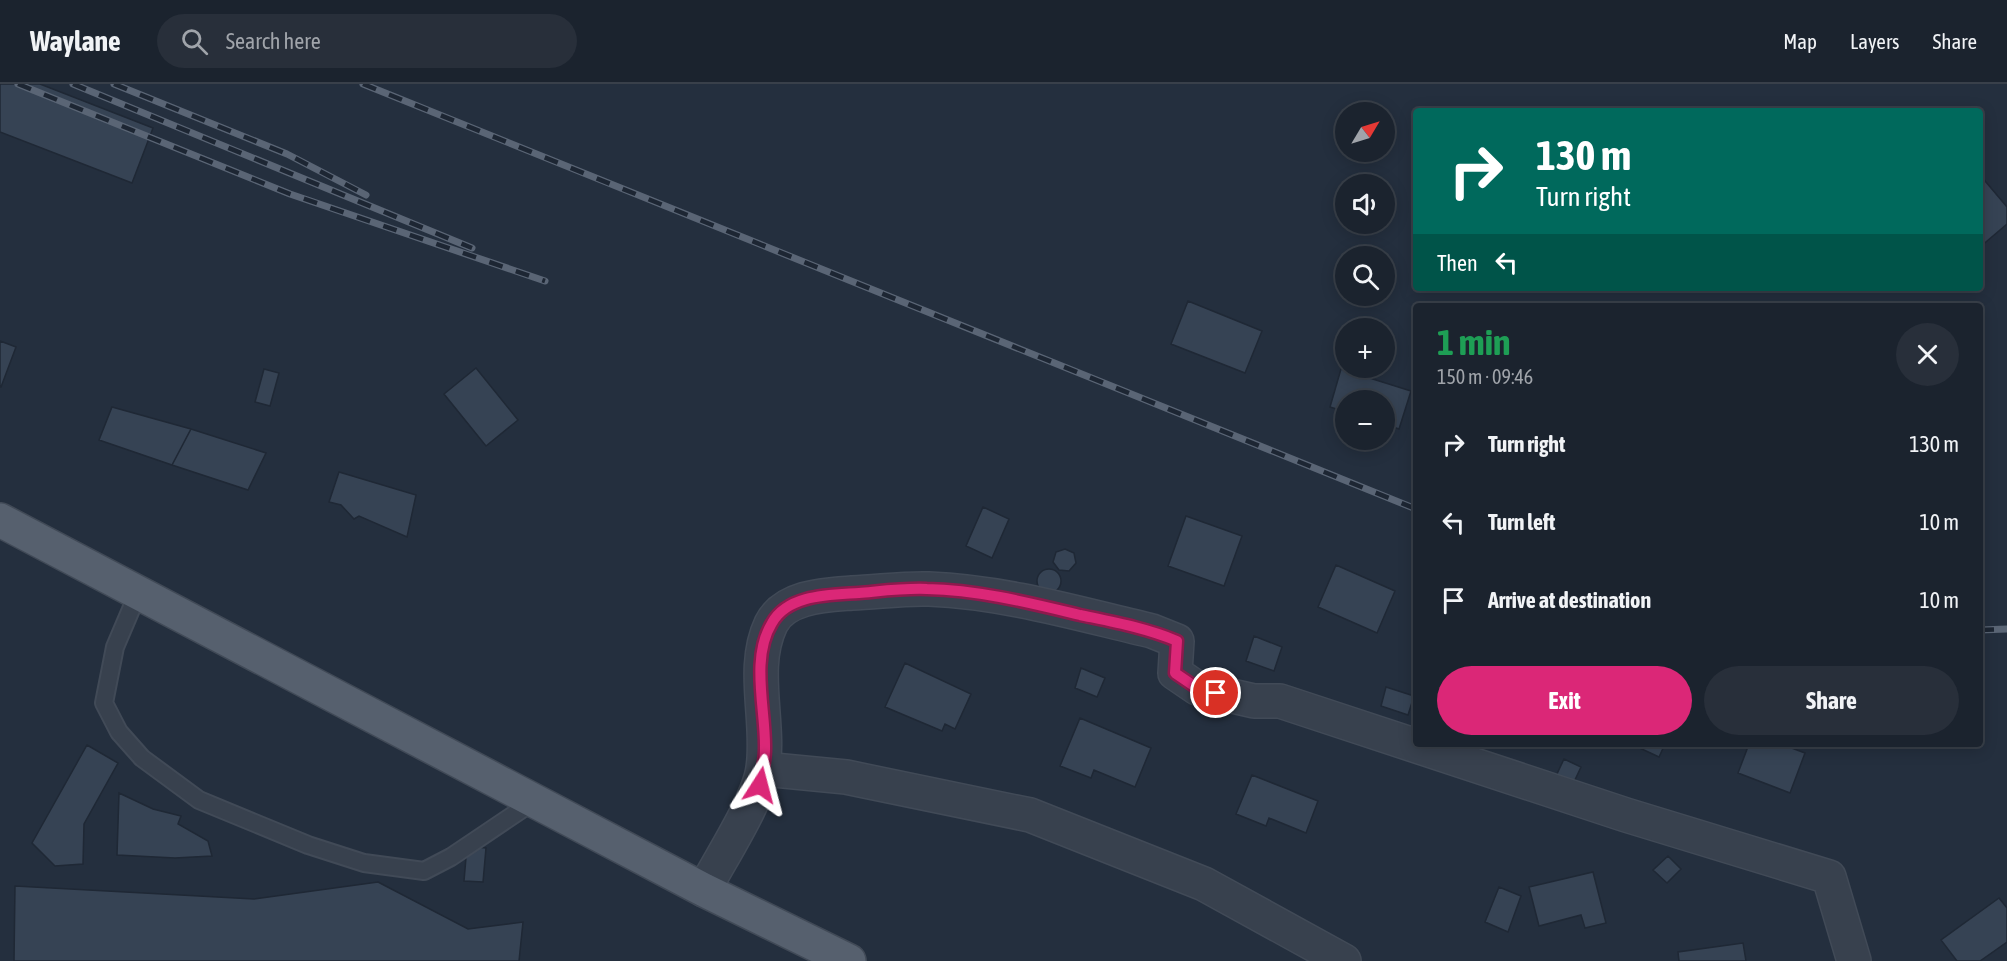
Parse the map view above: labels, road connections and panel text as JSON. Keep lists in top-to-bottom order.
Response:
{
  "north": "top right",
  "page": {
    "header": "Waylane",
    "search": "Search here",
    "nav": ["Map", "Layers", "Share"],
    "map_buttons": ["+", "−"],
    "turn": ["130 m", "Turn right"],
    "then": "Then",
    "heading": ["1 min", "150 m · 09:46"],
    "list": [
      {
        "name": "Turn right",
        "value": "130 m"
      },
      {
        "name": "Turn left",
        "value": "10 m"
      },
      {
        "name": "Arrive at destination",
        "value": "10 m"
      }
    ],
    "buttons": ["Exit", "Share"]
  }
}
